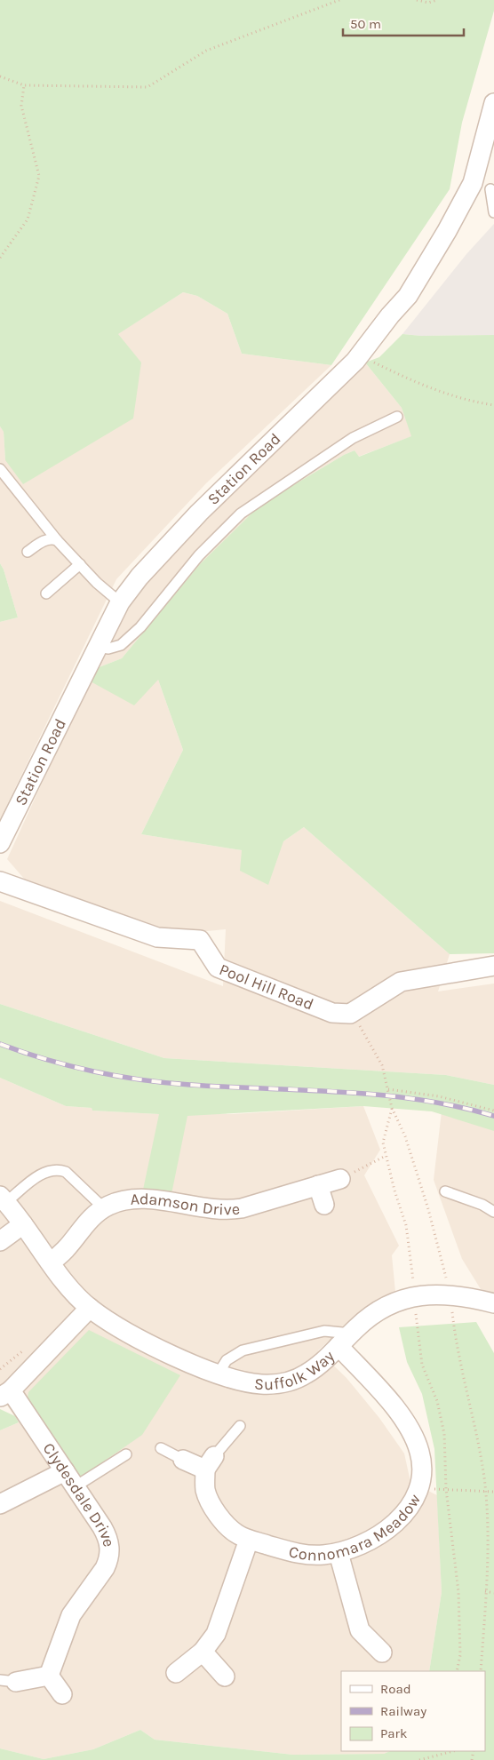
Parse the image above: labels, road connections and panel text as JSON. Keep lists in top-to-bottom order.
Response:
{
  "streets": {
    "street": [
      "Station Road",
      "Pool Hill Road",
      "Adamson Drive",
      "Suffolk Way",
      "Clydesdale Drive",
      "Connomara Meadow"
    ]
  },
  "crossings": [
    ["Adamson Drive", "Suffolk Way"],
    ["Suffolk Way", "Connomara Meadow"]
  ],
  "legend": ["Road", "Railway", "Park"],
  "scale_bar": "50 m"
}
